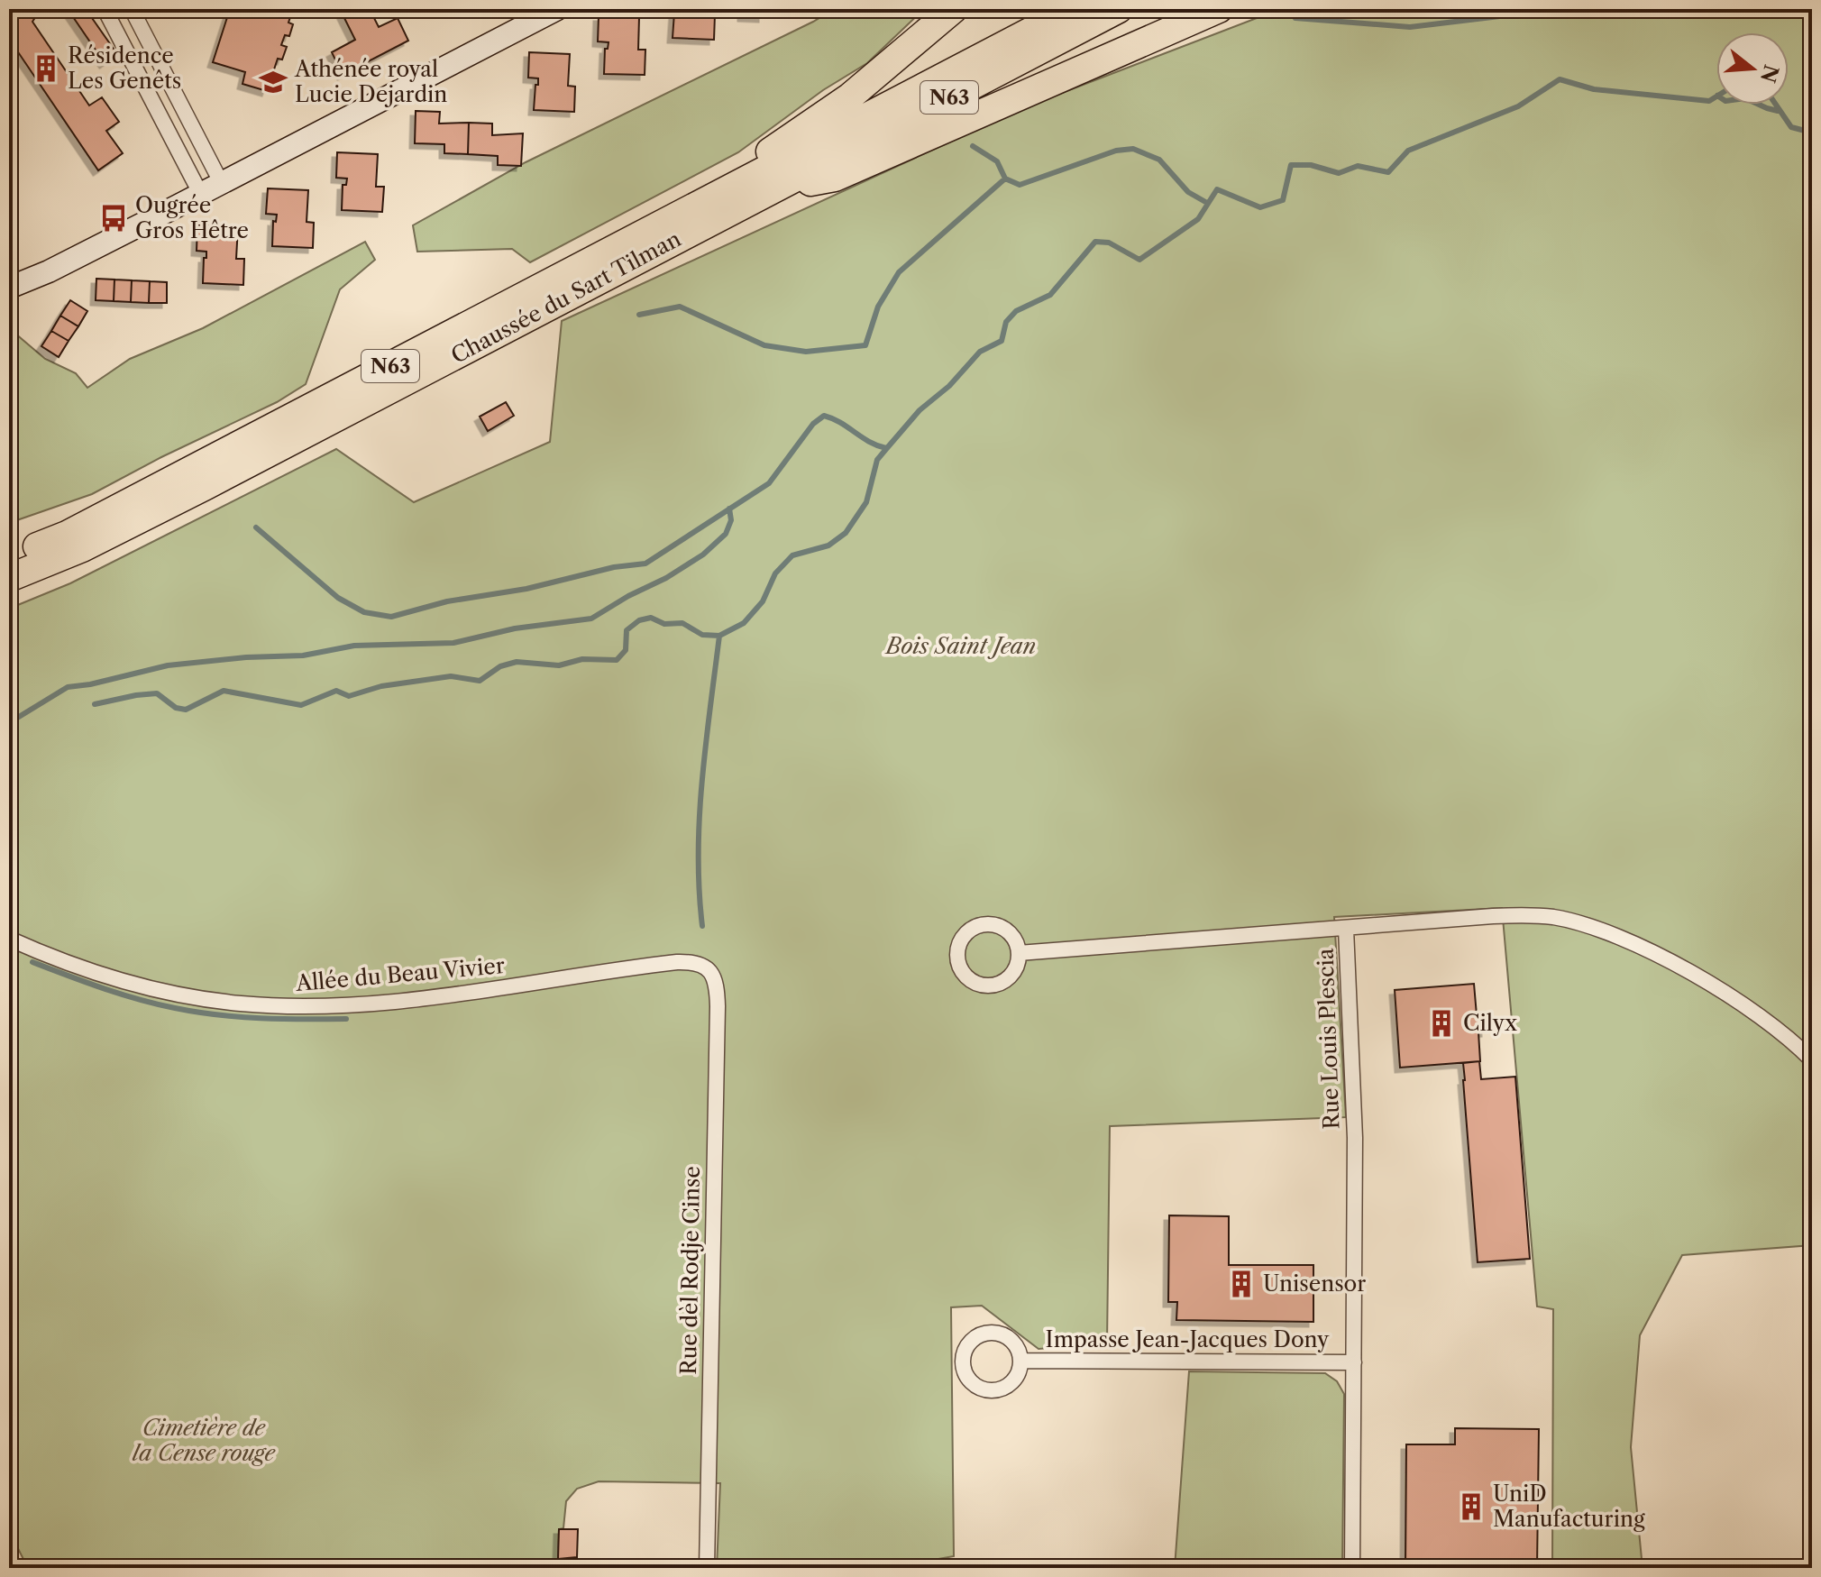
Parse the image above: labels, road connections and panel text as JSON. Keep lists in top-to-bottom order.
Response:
{
  "streets": {
    "highway": ["N63", "Chaussée du Sart Tilman"],
    "street": [
      "Allée du Beau Vivier",
      "Rue Louis Plescia",
      "Rue dèl Rodje Cinse",
      "Impasse Jean-Jacques Dony"
    ]
  },
  "crossings": [
    ["Allée du Beau Vivier", "Rue dèl Rodje Cinse"],
    ["Rue Louis Plescia", "Impasse Jean-Jacques Dony"]
  ],
  "parks": ["Bois Saint Jean", "Cimetière de la Cense rouge"],
  "places": {
    "building": [
      "Résidence Les Genêts",
      "Cilyx",
      "Unisensor",
      "UniD Manufacturing"
    ],
    "school or university": ["Athénée royal Lucie Dejardin"],
    "bus stop": ["Ougrée Gros Hêtre"]
  },
  "north": "right"
}
